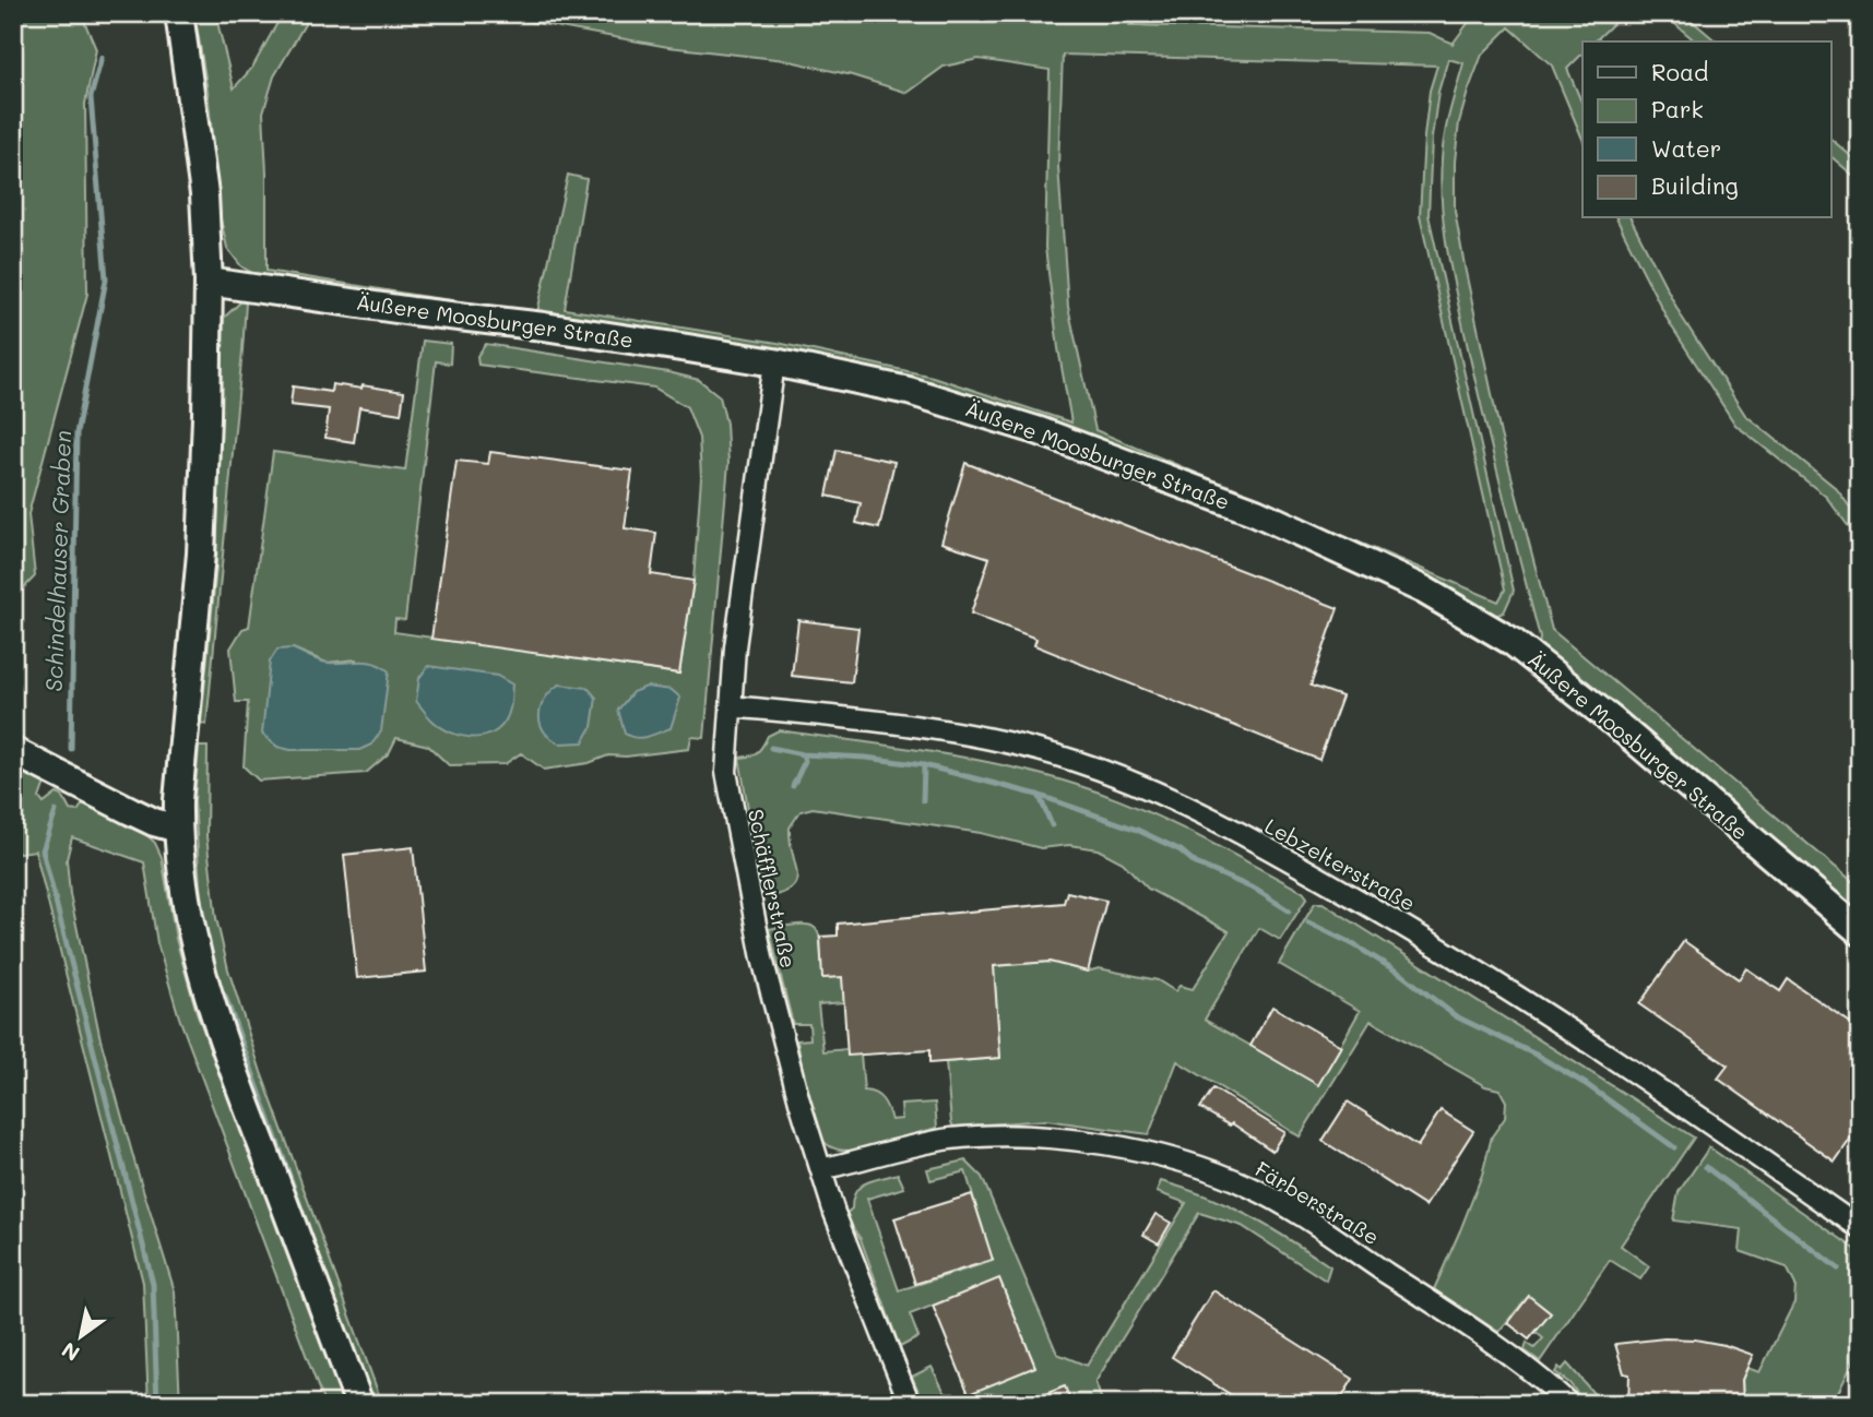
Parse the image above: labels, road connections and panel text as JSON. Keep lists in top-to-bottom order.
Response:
{
  "streets": {
    "street": [
      "Äußere Moosburger Straße",
      "Lebzelterstraße",
      "Schäfflerstraße",
      "Färberstraße"
    ]
  },
  "crossings": [
    ["Äußere Moosburger Straße", "Schäfflerstraße"],
    ["Lebzelterstraße", "Schäfflerstraße"],
    ["Schäfflerstraße", "Färberstraße"]
  ],
  "water": ["Schindelhauser Graben"],
  "legend": [
    "Road",
    "Park",
    "Water",
    "Building"
  ],
  "north": "bottom left"
}
